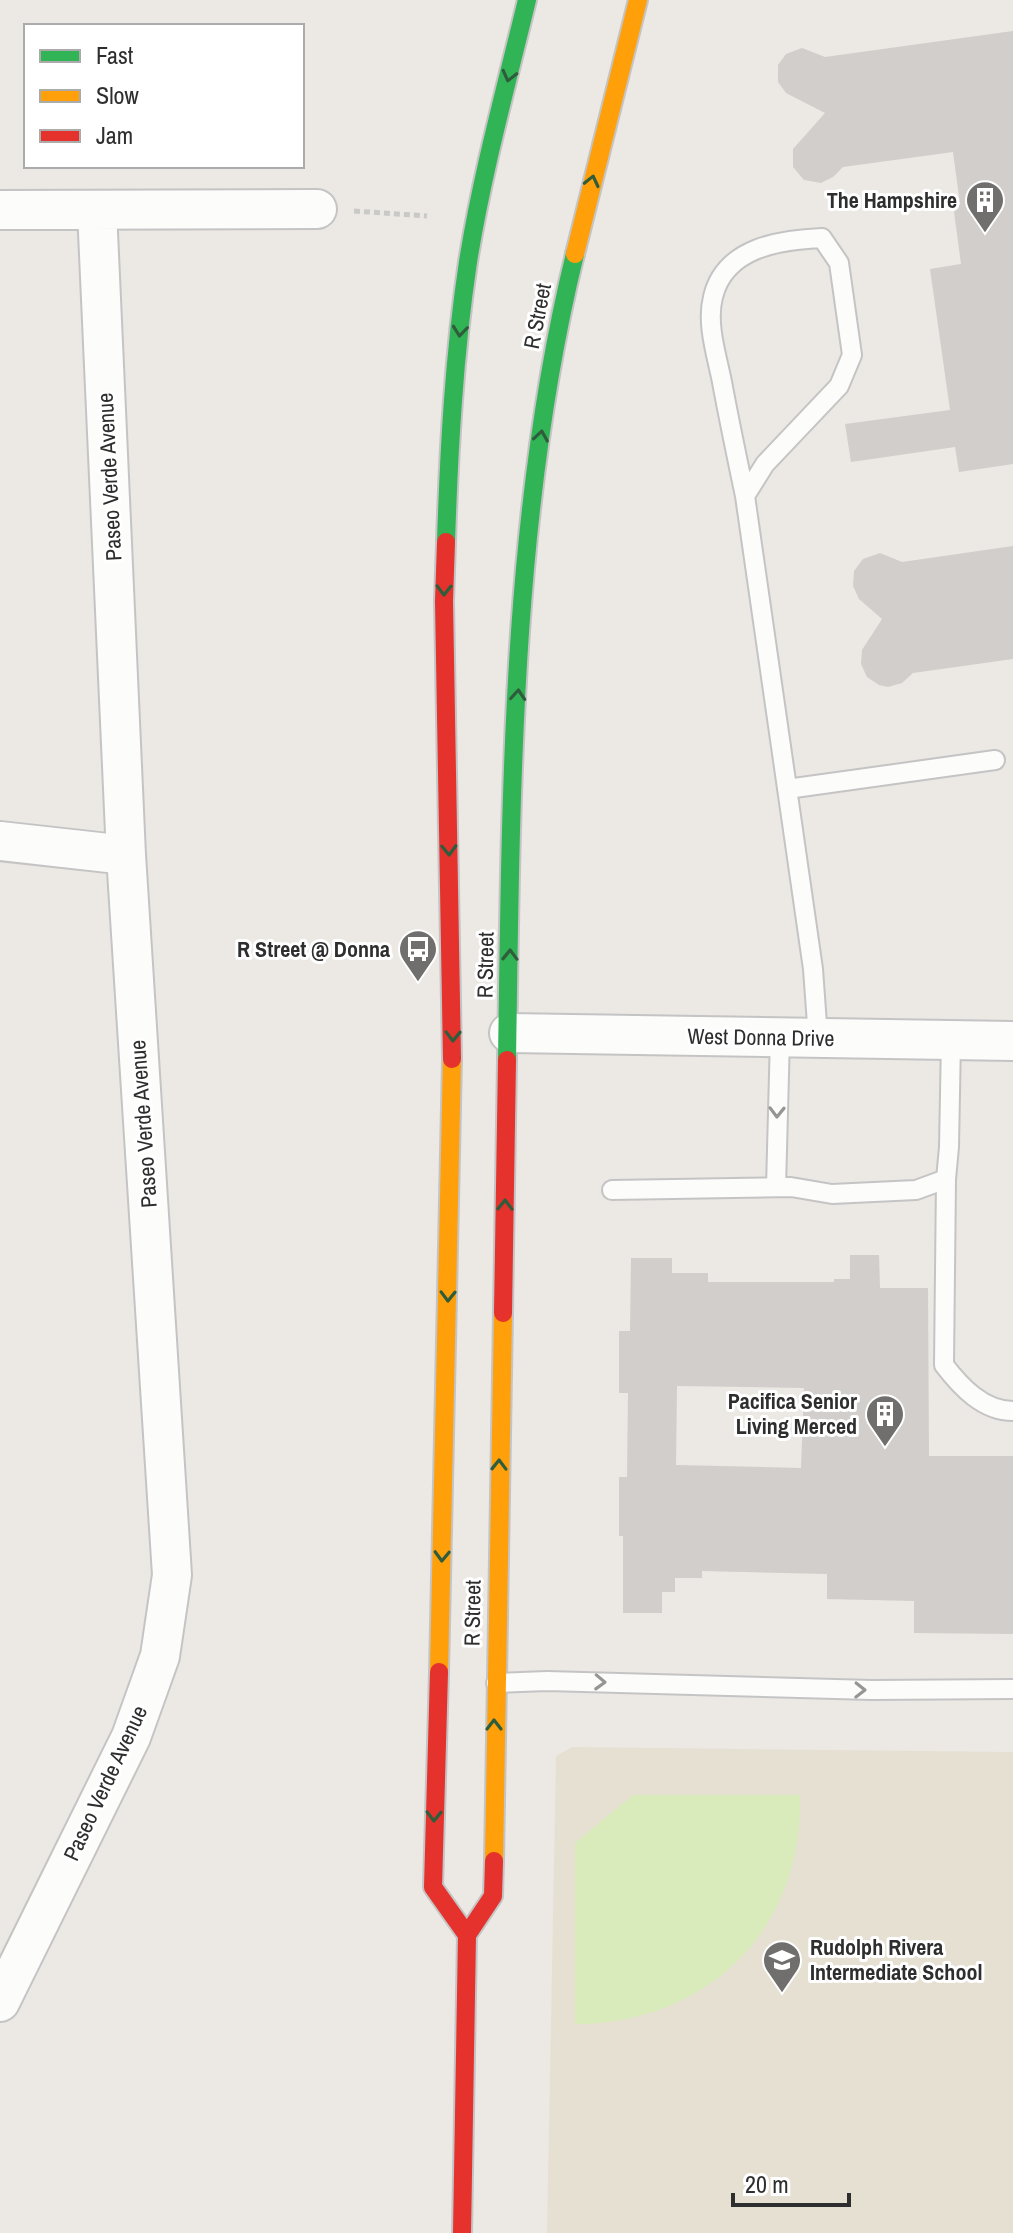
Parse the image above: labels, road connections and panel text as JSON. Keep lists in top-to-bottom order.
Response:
{
  "streets": {
    "street": ["R Street", "Paseo Verde Avenue", "West Donna Drive"]
  },
  "crossings": [
    ["R Street", "West Donna Drive"]
  ],
  "places": {
    "building": ["The Hampshire", "Pacifica Senior Living Merced"],
    "bus stop": ["R Street @ Donna"],
    "school or university": ["Rudolph Rivera Intermediate School"]
  },
  "legend": ["Fast", "Slow", "Jam"],
  "scale_bar": "20 m"
}
